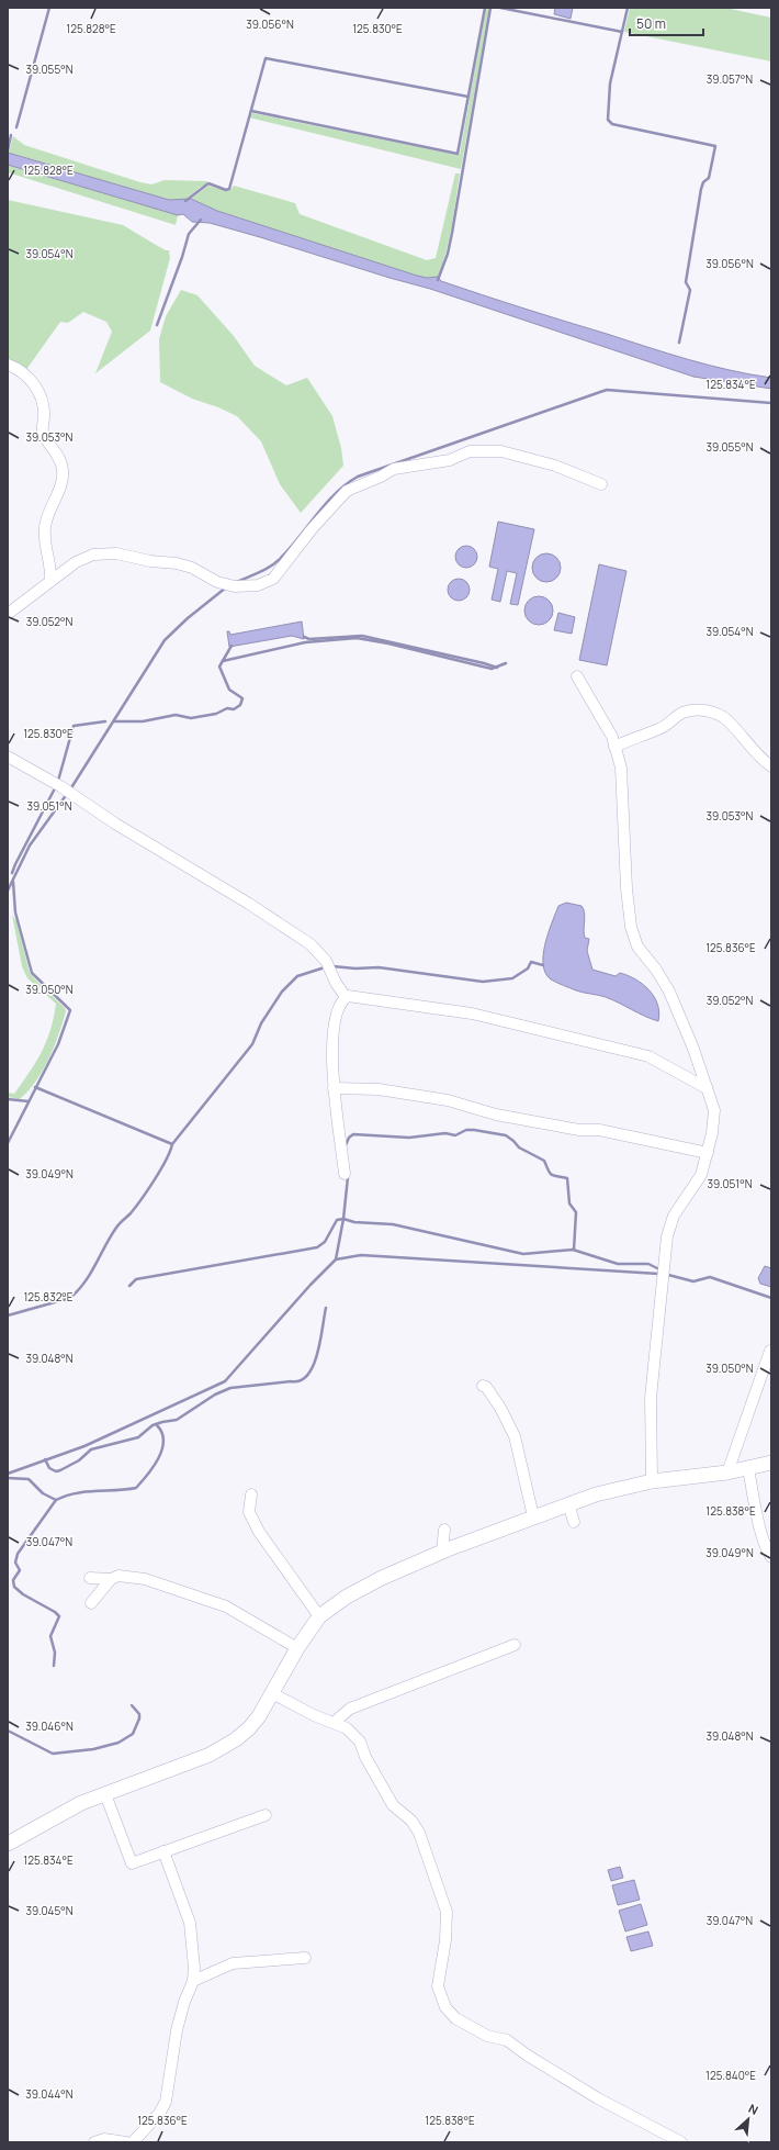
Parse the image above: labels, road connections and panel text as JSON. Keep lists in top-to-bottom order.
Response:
{
  "scale_bar": "50 m",
  "north": "top right",
  "coordinates": [
    "39.056°N",
    "125.828°E",
    "125.830°E",
    "39.055°N",
    "39.057°N",
    "39.054°N",
    "125.834°E",
    "39.053°N",
    "39.052°N",
    "39.051°N",
    "125.836°E",
    "39.050°N",
    "39.049°N",
    "125.832°E",
    "39.048°N",
    "125.838°E",
    "39.047°N",
    "39.046°N",
    "39.045°N",
    "125.840°E",
    "39.044°N"
  ]
}
